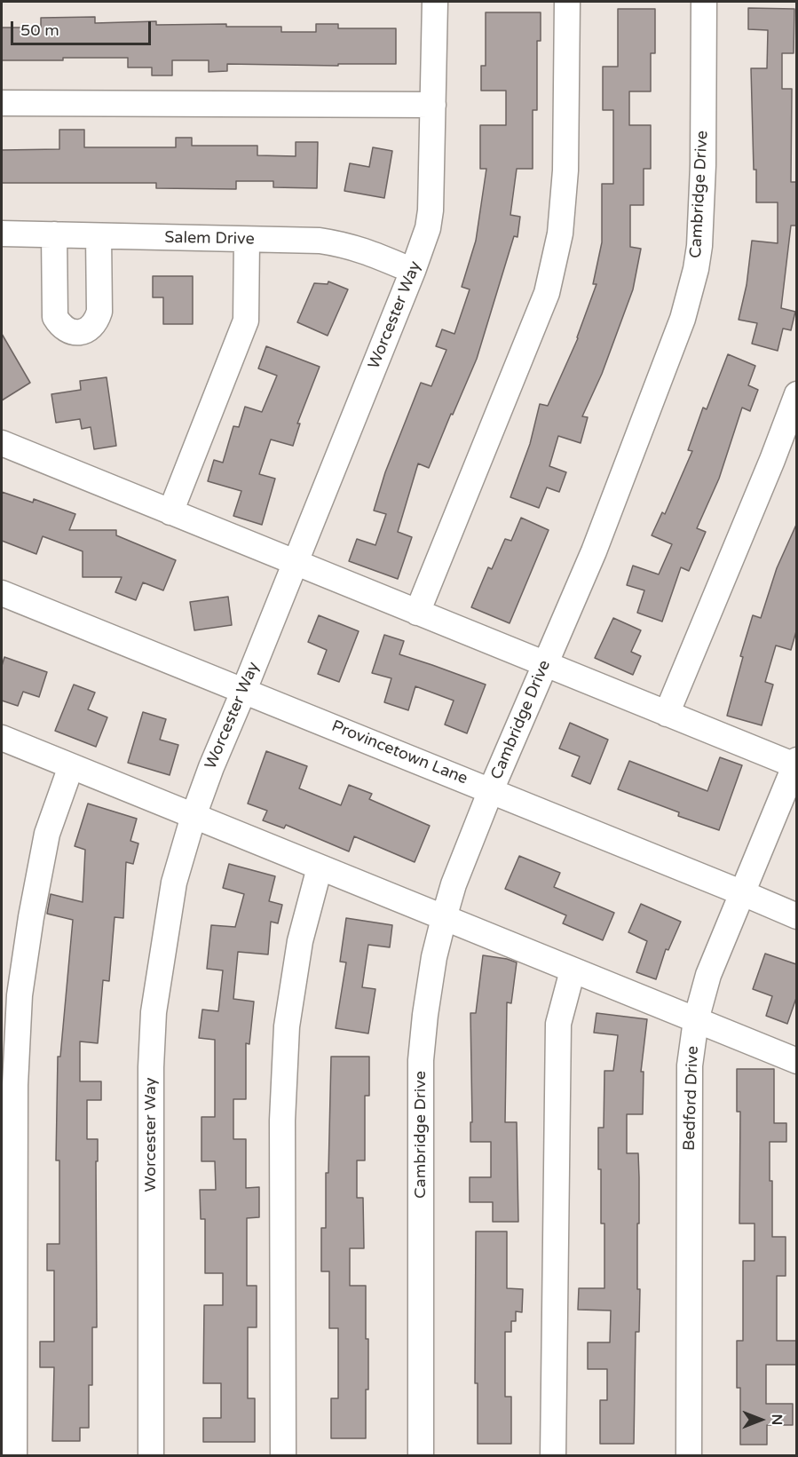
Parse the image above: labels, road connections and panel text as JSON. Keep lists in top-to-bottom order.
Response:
{
  "streets": {
    "street": [
      "Cambridge Drive",
      "Salem Drive",
      "Worcester Way",
      "Provincetown Lane",
      "Bedford Drive"
    ]
  },
  "crossings": [
    ["Cambridge Drive", "Provincetown Lane"],
    ["Salem Drive", "Worcester Way"],
    ["Worcester Way", "Provincetown Lane"],
    ["Provincetown Lane", "Bedford Drive"]
  ],
  "scale_bar": "50 m",
  "north": "right"
}
